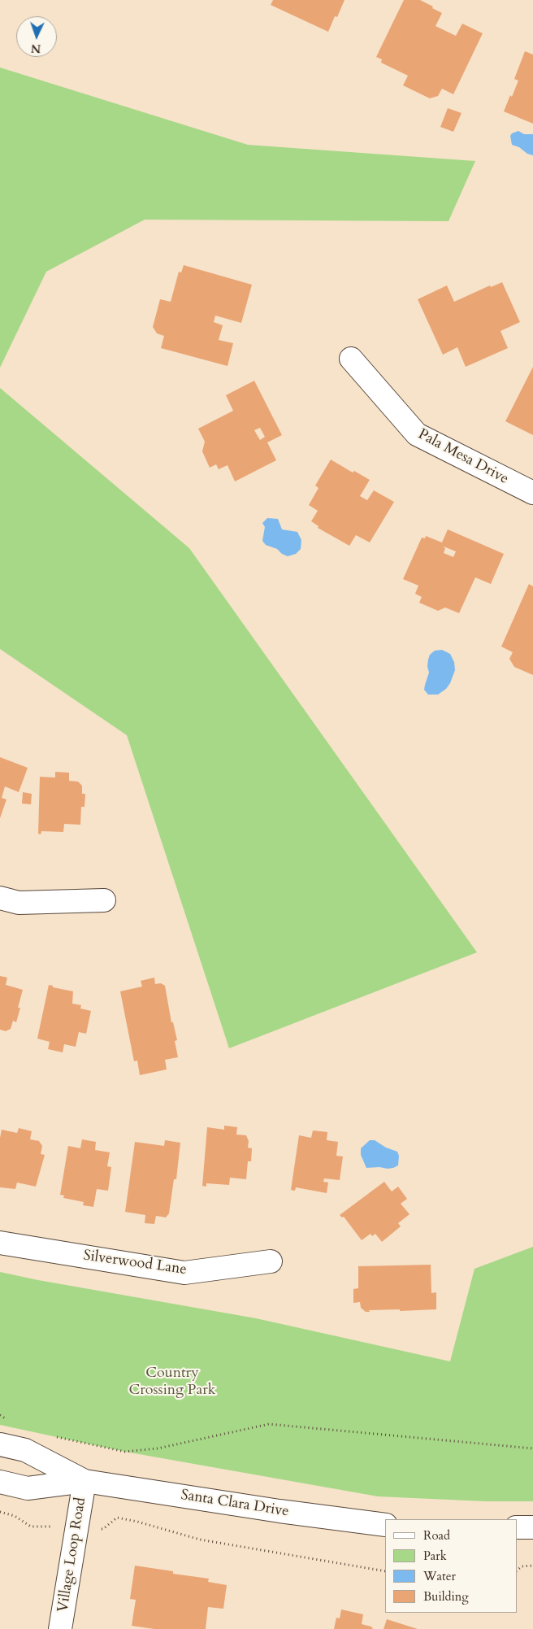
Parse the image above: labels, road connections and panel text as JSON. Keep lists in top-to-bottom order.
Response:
{
  "streets": {
    "street": [
      "Pala Mesa Drive",
      "Silverwood Lane",
      "Santa Clara Drive",
      "Village Loop Road"
    ]
  },
  "crossings": [
    ["Santa Clara Drive", "Village Loop Road"]
  ],
  "parks": ["Country Crossing Park"],
  "legend": [
    "Road",
    "Park",
    "Water",
    "Building"
  ],
  "north": "bottom"
}
